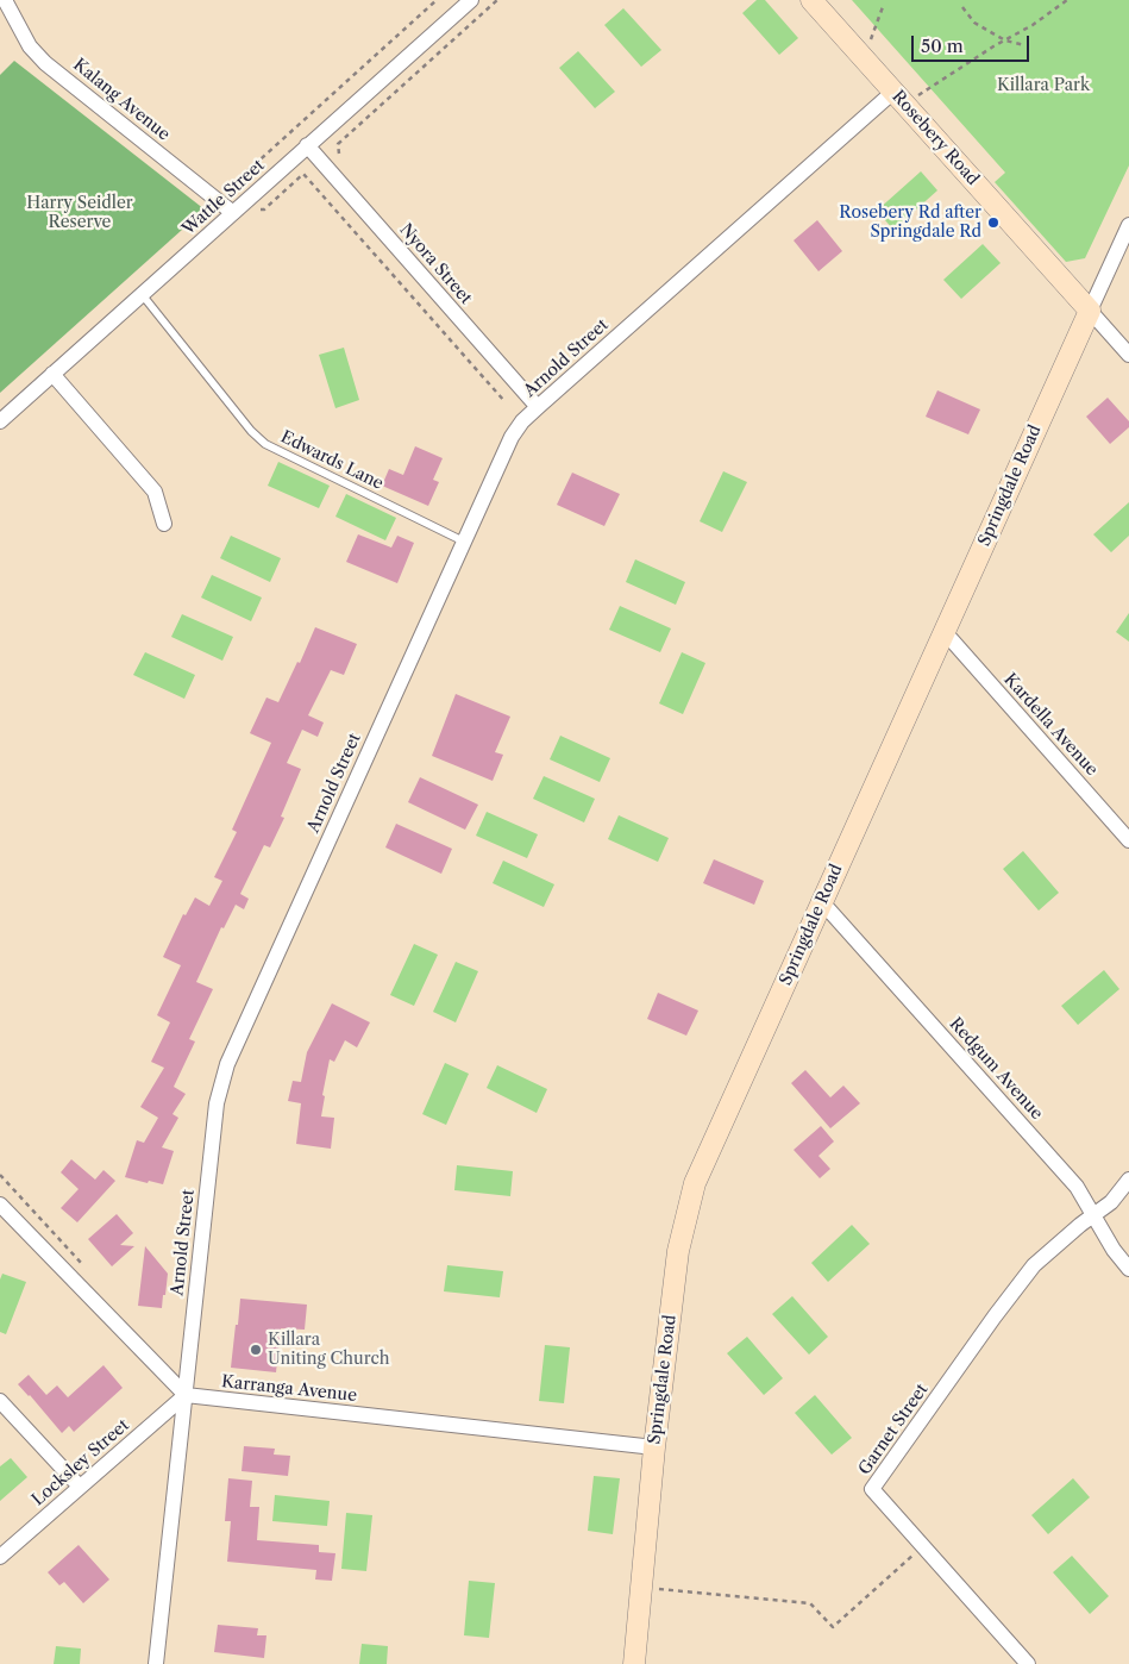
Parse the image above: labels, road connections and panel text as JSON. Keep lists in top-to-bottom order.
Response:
{
  "streets": {
    "main road": ["Rosebery Road", "Springdale Road"],
    "street": [
      "Kalang Avenue",
      "Wattle Street",
      "Nyora Street",
      "Arnold Street",
      "Kardella Avenue",
      "Redgum Avenue",
      "Karranga Avenue",
      "Garnet Street",
      "Locksley Street"
    ],
    "lane": ["Edwards Lane"]
  },
  "crossings": [
    ["Kalang Avenue", "Wattle Street"],
    ["Rosebery Road", "Arnold Street"],
    ["Rosebery Road", "Springdale Road"],
    ["Wattle Street", "Nyora Street"],
    ["Wattle Street", "Edwards Lane"],
    ["Nyora Street", "Arnold Street"],
    ["Arnold Street", "Edwards Lane"],
    ["Arnold Street", "Karranga Avenue"],
    ["Arnold Street", "Locksley Street"],
    ["Springdale Road", "Kardella Avenue"],
    ["Springdale Road", "Redgum Avenue"],
    ["Springdale Road", "Karranga Avenue"],
    ["Redgum Avenue", "Garnet Street"],
    ["Karranga Avenue", "Locksley Street"]
  ],
  "parks": ["Killara Park", "Harry Seidler Reserve"],
  "places": ["Rosebery Rd after Springdale Rd", "Killara Uniting Church"],
  "scale_bar": "50 m"
}
